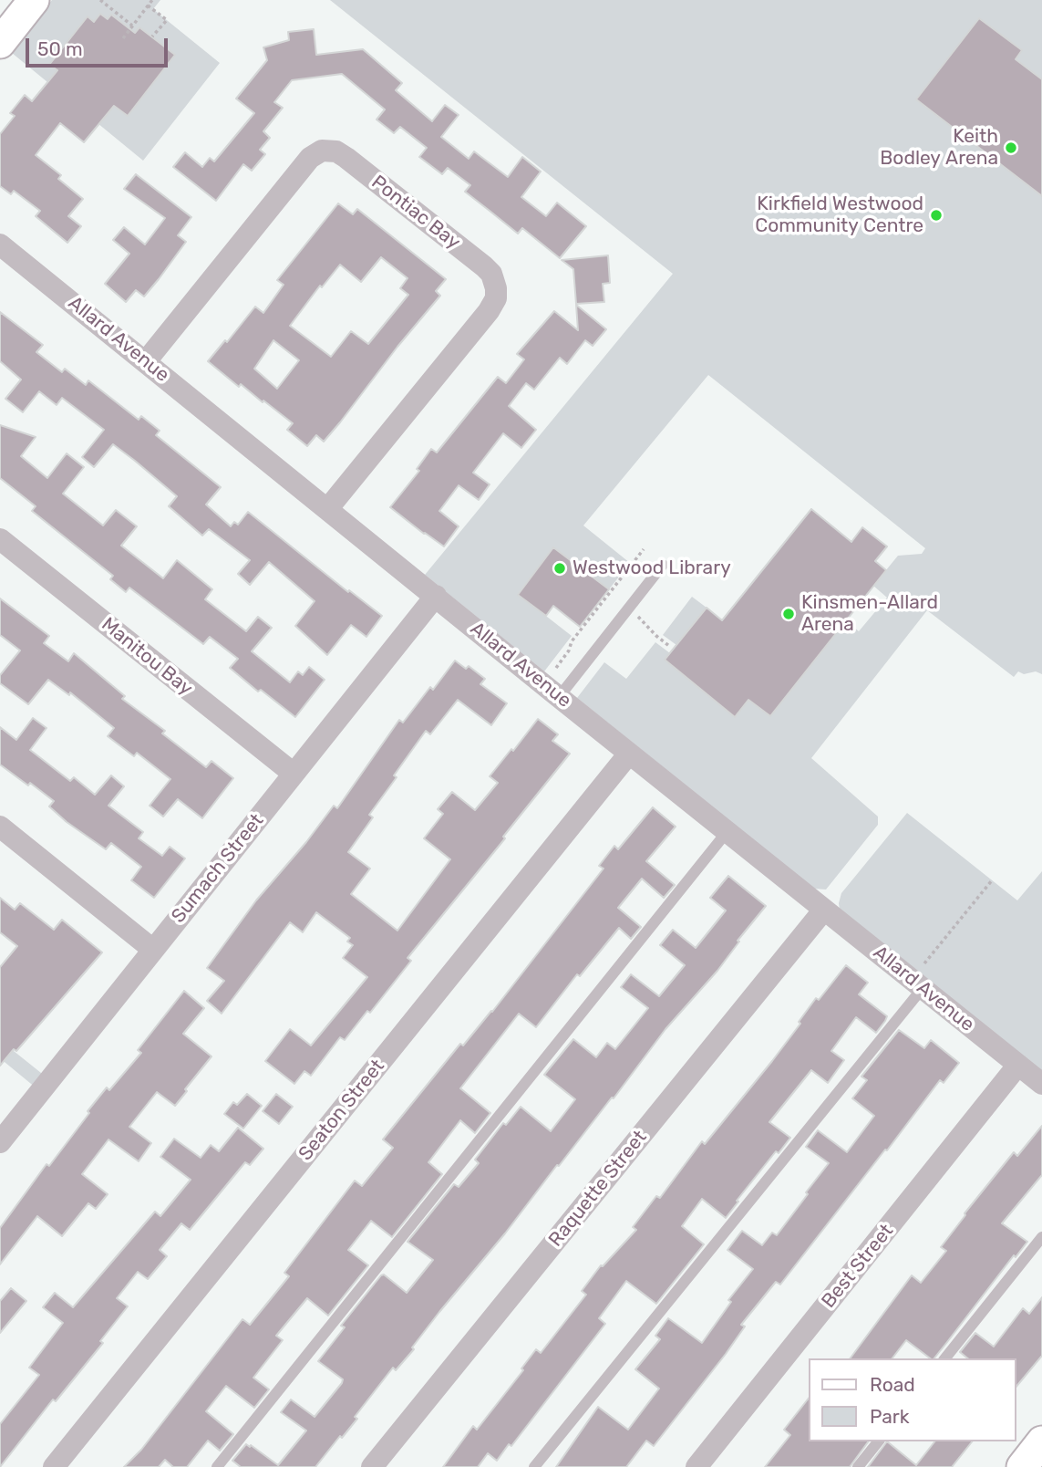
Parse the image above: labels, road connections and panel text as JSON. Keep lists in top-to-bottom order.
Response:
{
  "streets": {
    "street": [
      "Pontiac Bay",
      "Allard Avenue",
      "Manitou Bay",
      "Sumach Street",
      "Seaton Street",
      "Raquette Street",
      "Best Street"
    ]
  },
  "crossings": [
    ["Pontiac Bay", "Allard Avenue"],
    ["Allard Avenue", "Sumach Street"],
    ["Allard Avenue", "Seaton Street"],
    ["Allard Avenue", "Raquette Street"],
    ["Allard Avenue", "Best Street"],
    ["Manitou Bay", "Sumach Street"]
  ],
  "places": [
    "Keith Bodley Arena",
    "Kirkfield Westwood Community Centre",
    "Westwood Library",
    "Kinsmen-Allard Arena"
  ],
  "legend": ["Road", "Park"],
  "scale_bar": "50 m"
}
